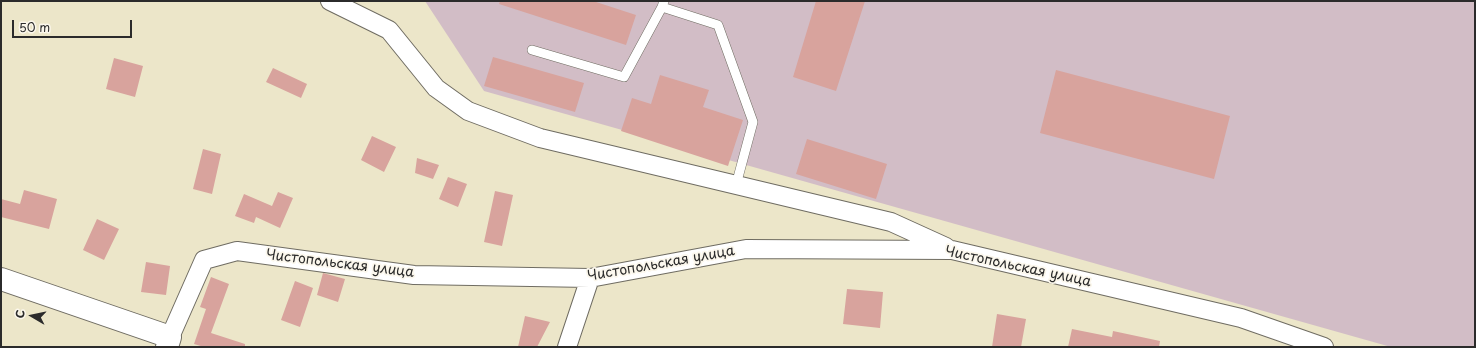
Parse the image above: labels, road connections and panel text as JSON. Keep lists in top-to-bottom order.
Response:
{
  "streets": {
    "street": ["Чистопольская улица"]
  },
  "scale_bar": "50 m",
  "north": "left"
}
